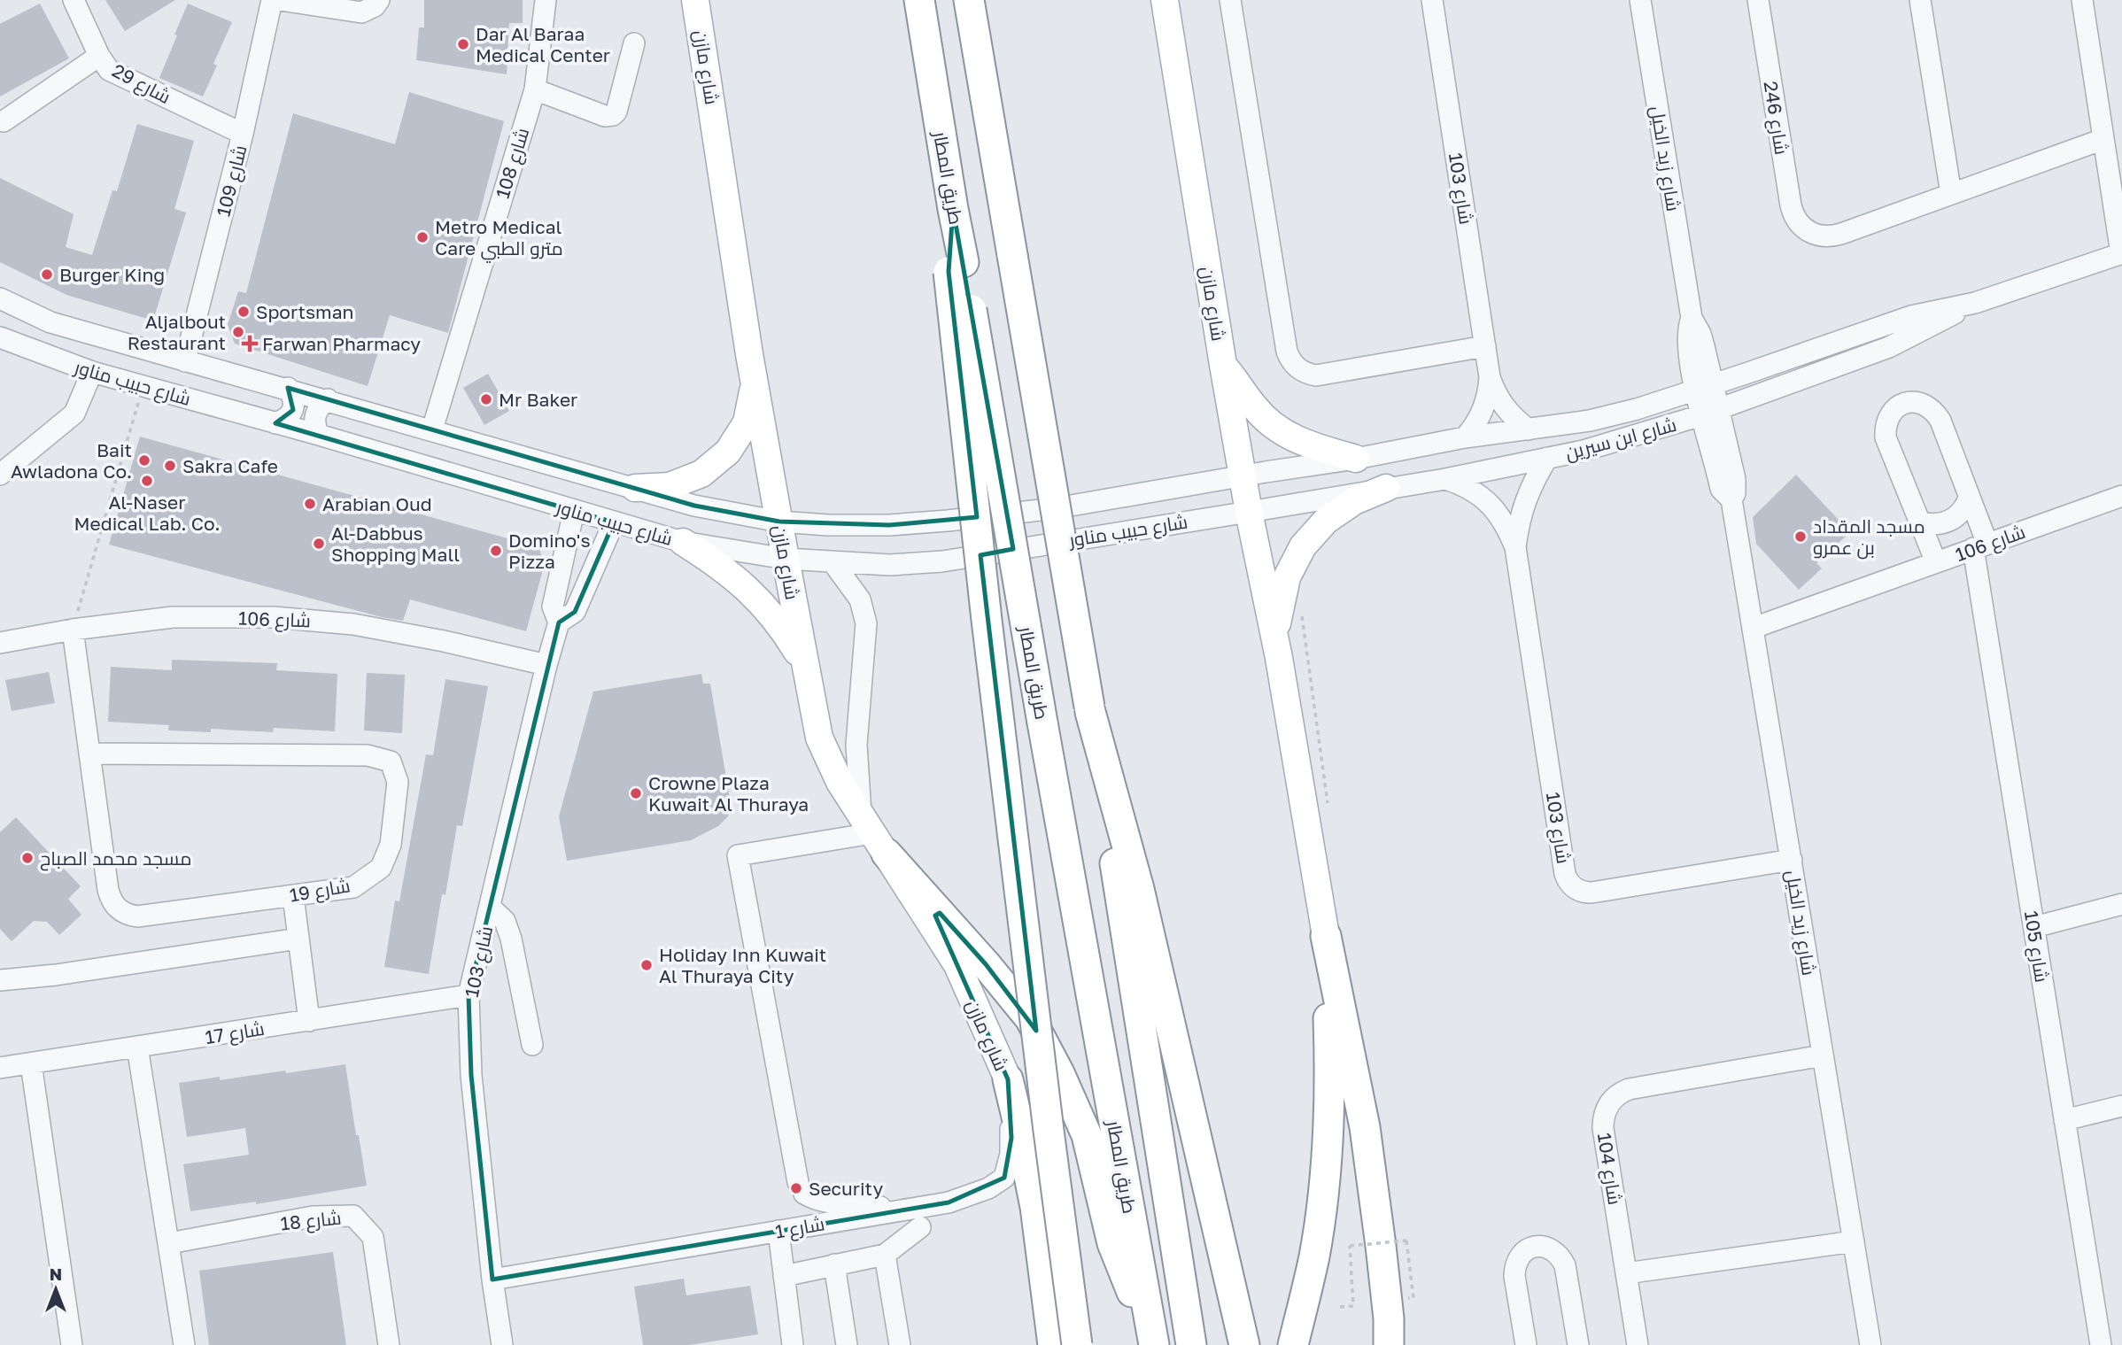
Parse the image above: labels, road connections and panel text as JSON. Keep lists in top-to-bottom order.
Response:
{
  "streets": {
    "highway": ["طريق المطار"],
    "main road": ["شارع مازن"],
    "street": [
      "شارع 29",
      "شارع 246",
      "شارع زيد الخيل",
      "شارع 108",
      "شارع 109",
      "شارع 103",
      "شارع حبيب مناور",
      "شارع ابن سيرين",
      "شارع 106",
      "شارع 19",
      "شارع 105",
      "شارع 17",
      "شارع 104",
      "شارع 18",
      "شارع 1"
    ]
  },
  "crossings": [
    ["شارع مازن", "شارع حبيب مناور"],
    ["شارع مازن", "شارع ابن سيرين"],
    ["شارع مازن", "شارع 1"],
    ["شارع 29", "شارع 109"],
    ["شارع زيد الخيل", "شارع 103"],
    ["شارع زيد الخيل", "شارع ابن سيرين"],
    ["شارع زيد الخيل", "شارع 106"],
    ["شارع زيد الخيل", "شارع 104"],
    ["شارع 108", "شارع حبيب مناور"],
    ["شارع 109", "شارع حبيب مناور"],
    ["شارع 103", "شارع حبيب مناور"],
    ["شارع 103", "شارع ابن سيرين"],
    ["شارع 103", "شارع 106"],
    ["شارع 103", "شارع 17"],
    ["شارع 103", "شارع 1"],
    ["شارع حبيب مناور", "شارع ابن سيرين"],
    ["شارع 106", "شارع 19"],
    ["شارع 106", "شارع 105"]
  ],
  "places": {
    "other": [
      "Dar Al Baraa Medical Center",
      "Metro Medical Care مترو الطبي",
      "Burger King",
      "Sportsman",
      "Aljalbout Restaurant",
      "Mr Baker",
      "Bait Awladona Co.",
      "Sakra Cafe",
      "Al-Naser Medical Lab. Co.",
      "Arabian Oud",
      "مسجد المقداد بن عمرو",
      "Al-Dabbus Shopping Mall",
      "Domino's Pizza",
      "Crowne Plaza Kuwait Al Thuraya",
      "مسجد محمد الصباح",
      "Holiday Inn Kuwait Al Thuraya City",
      "Security"
    ],
    "health": ["Farwan Pharmacy"]
  },
  "north": "top"
}
